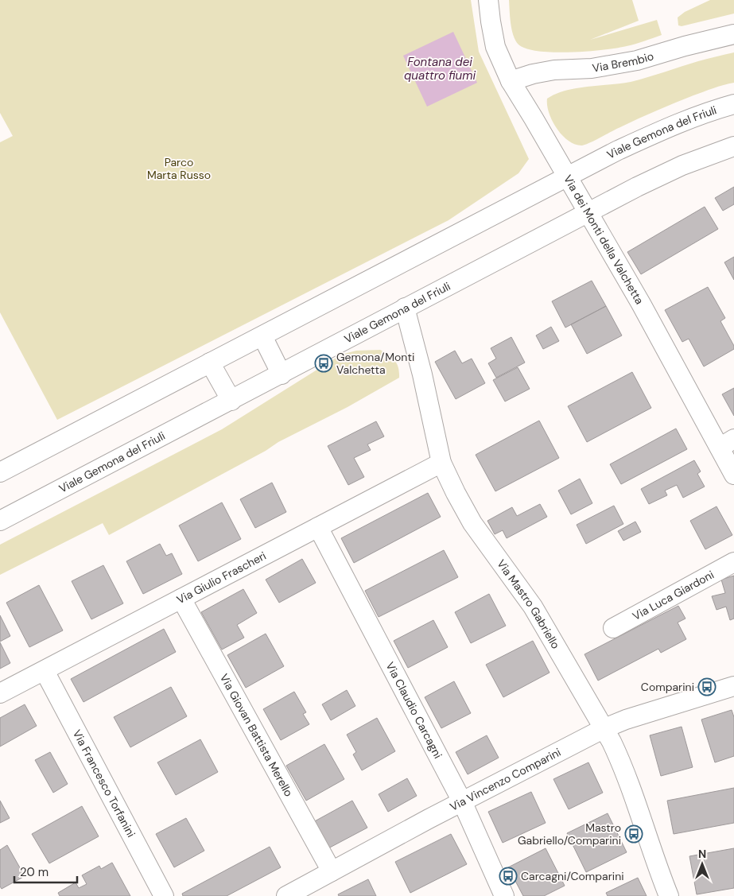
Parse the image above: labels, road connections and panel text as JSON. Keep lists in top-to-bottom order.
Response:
{
  "streets": {
    "street": [
      "Via Brembio",
      "Viale Gemona del Friuli",
      "Via dei Monti della Valchetta",
      "Via Giulio Frascheri",
      "Via Luca Giardoni",
      "Via Mastro Gabriello",
      "Via Claudio Carcagni",
      "Via Giovan Battista Merello",
      "Via Vincenzo Comparini",
      "Via Francesco Torfanini"
    ]
  },
  "crossings": [
    ["Via Brembio", "Via dei Monti della Valchetta"],
    ["Viale Gemona del Friuli", "Via dei Monti della Valchetta"],
    ["Viale Gemona del Friuli", "Via Mastro Gabriello"],
    ["Via Giulio Frascheri", "Via Mastro Gabriello"],
    ["Via Giulio Frascheri", "Via Claudio Carcagni"],
    ["Via Giulio Frascheri", "Via Giovan Battista Merello"],
    ["Via Giulio Frascheri", "Via Francesco Torfanini"],
    ["Via Mastro Gabriello", "Via Vincenzo Comparini"],
    ["Via Claudio Carcagni", "Via Vincenzo Comparini"],
    ["Via Giovan Battista Merello", "Via Vincenzo Comparini"]
  ],
  "water": ["Fontana dei quattro fiumi"],
  "parks": ["Parco Marta Russo"],
  "places": {
    "bus stop": [
      "Gemona/Monti Valchetta",
      "Comparini",
      "Mastro Gabriello/Comparini",
      "Carcagni/Comparini"
    ]
  },
  "scale_bar": "20 m",
  "north": "top"
}
